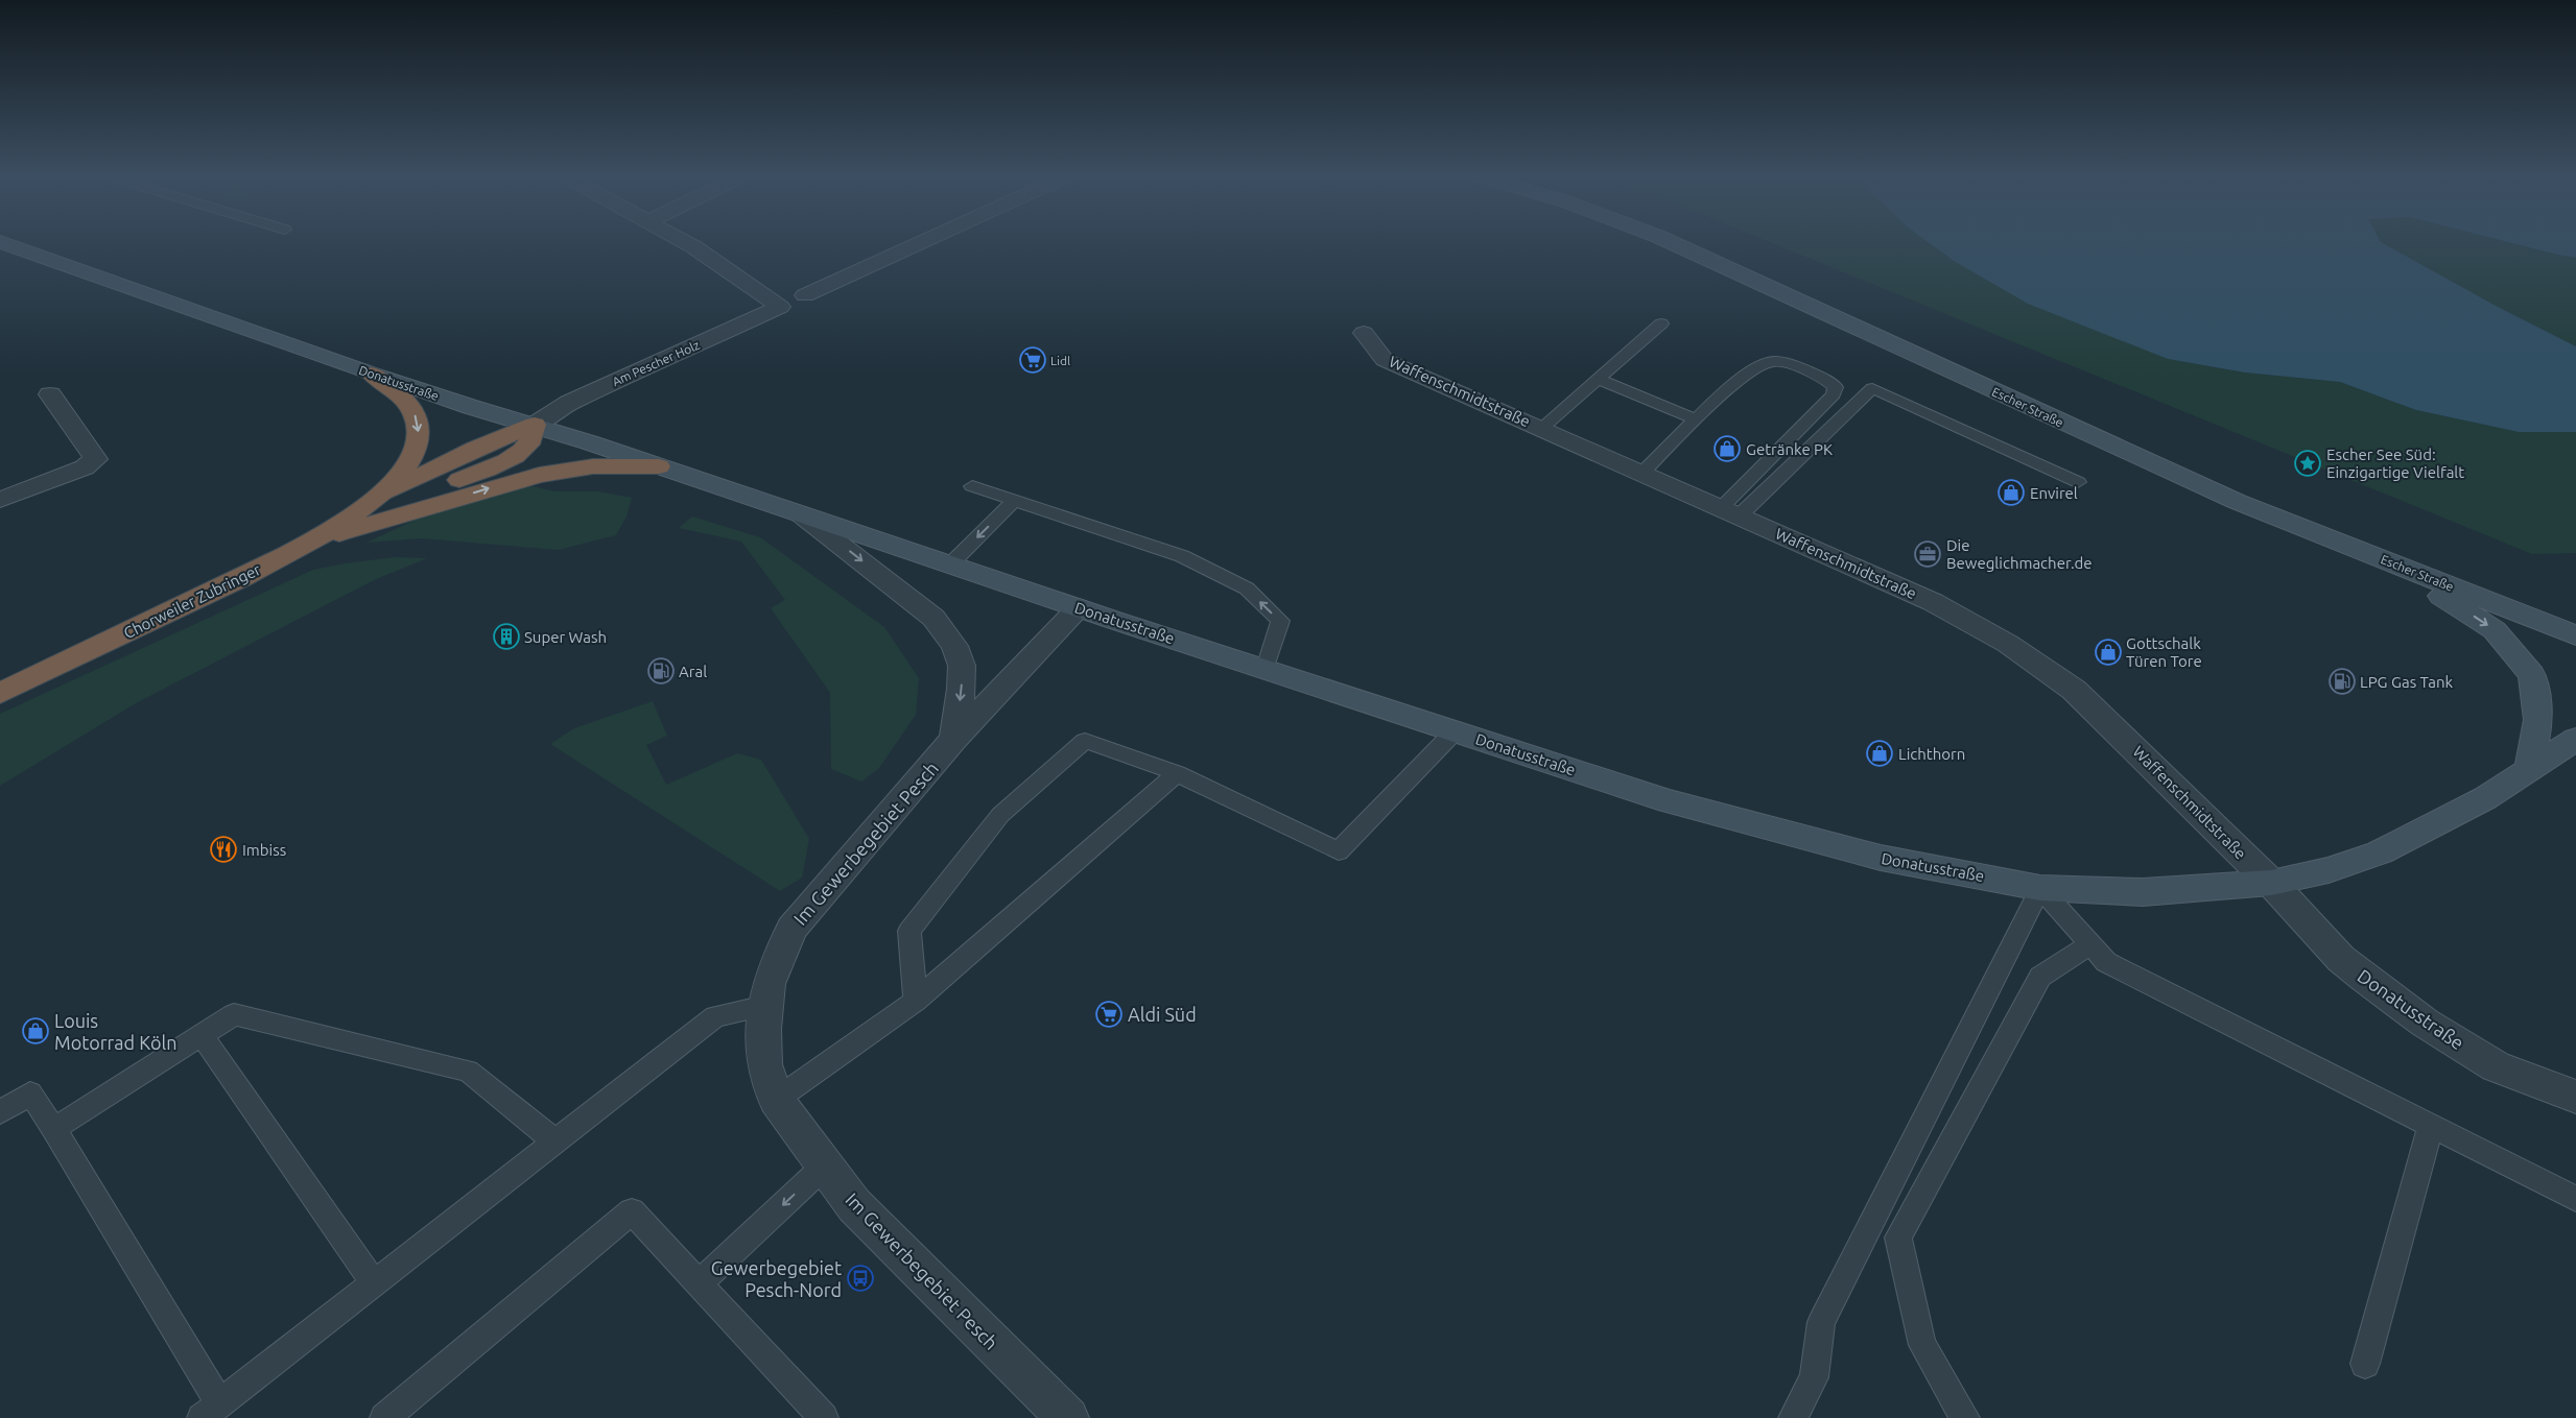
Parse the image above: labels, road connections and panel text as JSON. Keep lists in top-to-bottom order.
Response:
{
  "streets": {
    "highway": ["Chorweiler Zubringer"],
    "main road": ["Donatusstraße", "Escher Straße"],
    "street": ["Am Pescher Holz", "Waffenschmidtstraße", "Im Gewerbegebiet Pesch"]
  },
  "crossings": [
    ["Am Pescher Holz", "Donatusstraße"],
    ["Donatusstraße", "Waffenschmidtstraße"],
    ["Donatusstraße", "Im Gewerbegebiet Pesch"]
  ],
  "places": {
    "supermarket": ["Lidl", "Aldi Süd"],
    "shop": [
      "Getränke PK",
      "Envirel",
      "Gottschalk Türen Tore",
      "Lichthorn",
      "Louis Motorrad Köln"
    ],
    "place": ["Escher See Süd: Einzigartige Vielfalt"],
    "office": ["Die Beweglichmacher.de"],
    "building": ["Super Wash"],
    "fuel station": ["Aral", "LPG Gas Tank"],
    "restaurant": ["Imbiss"],
    "bus stop": ["Gewerbegebiet Pesch-Nord"]
  }
}
